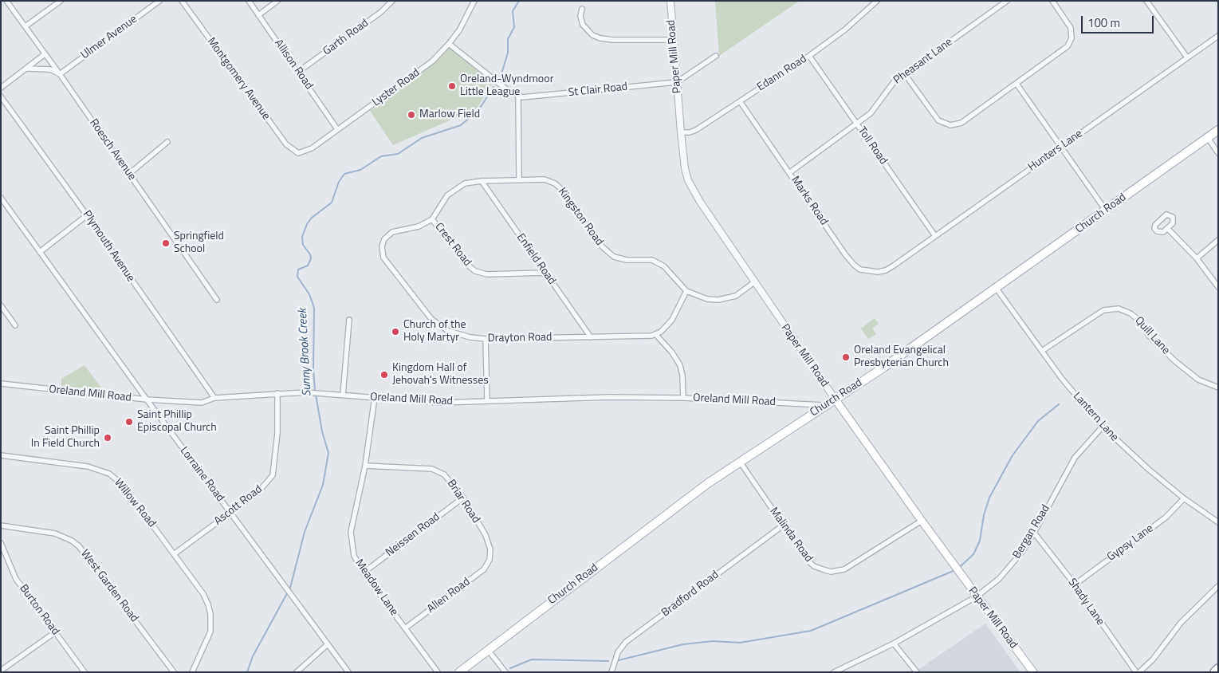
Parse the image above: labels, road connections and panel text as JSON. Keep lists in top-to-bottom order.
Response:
{
  "streets": {
    "main road": ["Paper Mill Road", "Church Road"],
    "street": [
      "Ulmer Avenue",
      "Garth Road",
      "Pheasant Lane",
      "Allison Road",
      "Edann Road",
      "Montgomery Avenue",
      "Lyster Road",
      "St Clair Road",
      "Toll Road",
      "Roesch Avenue",
      "Hunters Lane",
      "Marks Road",
      "Kingston Road",
      "Crest Road",
      "Plymouth Avenue",
      "Enfield Road",
      "Quill Lane",
      "Drayton Road",
      "Oreland Mill Road",
      "Lantern Lane",
      "Lorraine Road",
      "Briar Road",
      "Willow Road",
      "Ascott Road",
      "Bergan Road",
      "Neissen Road",
      "Malinda Road",
      "Gypsy Lane",
      "West Garden Road",
      "Meadow Lane",
      "Bradford Road",
      "Allen Road",
      "Shady Lane",
      "Burton Road"
    ]
  },
  "crossings": [
    ["Ulmer Avenue", "Roesch Avenue"],
    ["Garth Road", "Allison Road"],
    ["Paper Mill Road", "Edann Road"],
    ["Paper Mill Road", "St Clair Road"],
    ["Paper Mill Road", "Church Road"],
    ["Paper Mill Road", "Kingston Road"],
    ["Paper Mill Road", "Bergan Road"],
    ["Paper Mill Road", "Malinda Road"],
    ["Pheasant Lane", "Toll Road"],
    ["Pheasant Lane", "Marks Road"],
    ["Allison Road", "Lyster Road"],
    ["Edann Road", "Toll Road"],
    ["Edann Road", "Marks Road"],
    ["Montgomery Avenue", "Lyster Road"],
    ["Toll Road", "Hunters Lane"],
    ["Hunters Lane", "Marks Road"],
    ["Church Road", "Oreland Mill Road"],
    ["Church Road", "Lantern Lane"],
    ["Church Road", "Malinda Road"],
    ["Kingston Road", "Crest Road"],
    ["Kingston Road", "Enfield Road"],
    ["Kingston Road", "Drayton Road"],
    ["Crest Road", "Enfield Road"],
    ["Crest Road", "Drayton Road"],
    ["Plymouth Avenue", "Oreland Mill Road"],
    ["Enfield Road", "Drayton Road"],
    ["Quill Lane", "Lantern Lane"],
    ["Oreland Mill Road", "Lorraine Road"],
    ["Oreland Mill Road", "Ascott Road"],
    ["Oreland Mill Road", "Meadow Lane"],
    ["Lantern Lane", "Bergan Road"],
    ["Lantern Lane", "Gypsy Lane"],
    ["Lorraine Road", "Ascott Road"],
    ["Briar Road", "Neissen Road"],
    ["Briar Road", "Meadow Lane"],
    ["Briar Road", "Allen Road"],
    ["Willow Road", "Ascott Road"],
    ["Bergan Road", "Shady Lane"],
    ["Neissen Road", "Meadow Lane"],
    ["Malinda Road", "Bradford Road"],
    ["Gypsy Lane", "Shady Lane"],
    ["Meadow Lane", "Allen Road"]
  ],
  "water": ["Sunny Brook Creek"],
  "places": [
    "Oreland-Wyndmoor Little League",
    "Marlow Field",
    "Springfield School",
    "Church of the Holy Martyr",
    "Oreland Evangelical Presbyterian Church",
    "Kingdom Hall of Jehovah's Witnesses",
    "Saint Phillip Episcopal Church",
    "Saint Phillip In Field Church"
  ],
  "scale_bar": "100 m"
}
